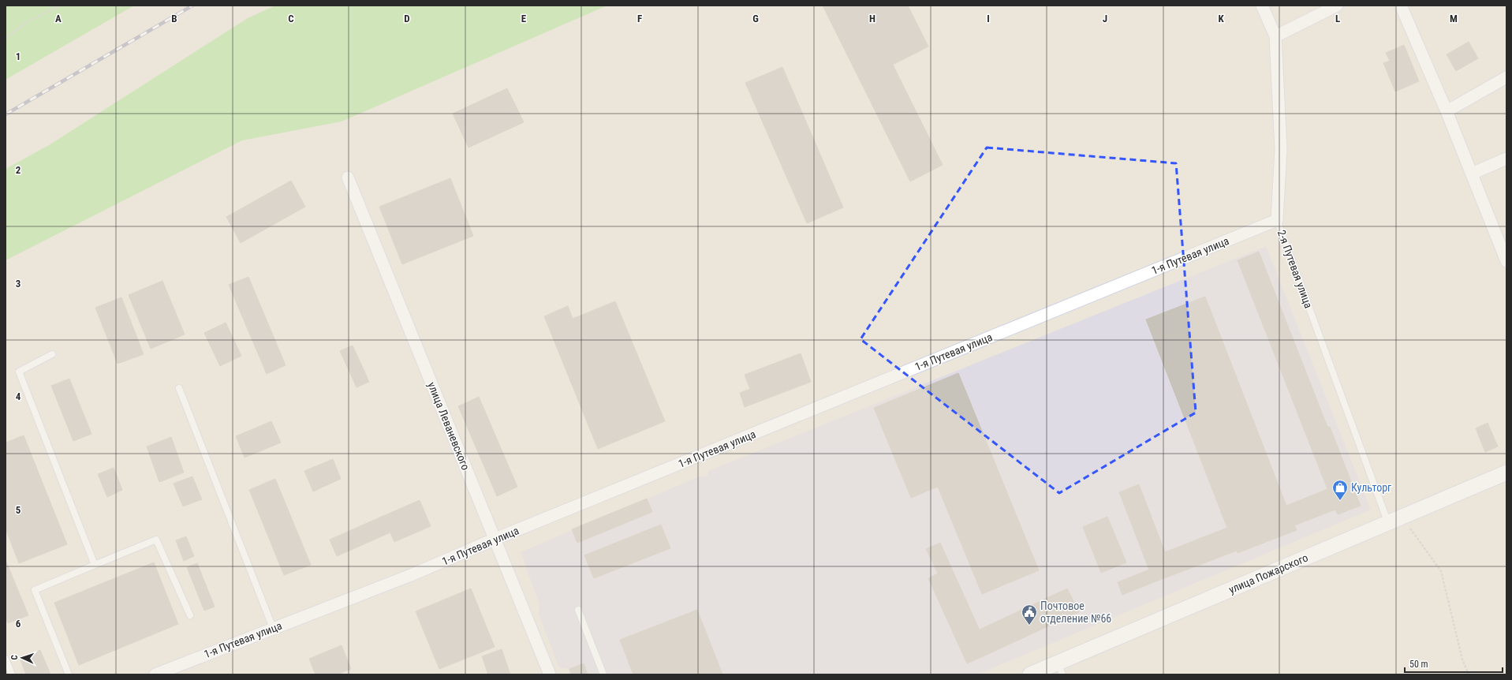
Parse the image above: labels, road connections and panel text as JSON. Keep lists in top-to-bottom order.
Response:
{
  "streets": {
    "street": [
      "1-я Путевая улица",
      "2-я Путевая улица",
      "улица Леваневского",
      "улица Пожарского"
    ]
  },
  "crossings": [
    ["1-я Путевая улица", "2-я Путевая улица"],
    ["1-я Путевая улица", "улица Леваневского"],
    ["2-я Путевая улица", "улица Пожарского"]
  ],
  "places": {
    "shop": ["Культорг"],
    "public building": ["Почтовое отделение №66"]
  },
  "scale_bar": "50 m",
  "north": "left",
  "grid": {
    "columns": [
      "A",
      "B",
      "C",
      "D",
      "E",
      "F",
      "G",
      "H",
      "I",
      "J",
      "K",
      "L",
      "M"
    ],
    "rows": [
      "1",
      "2",
      "3",
      "4",
      "5",
      "6"
    ]
  }
}
